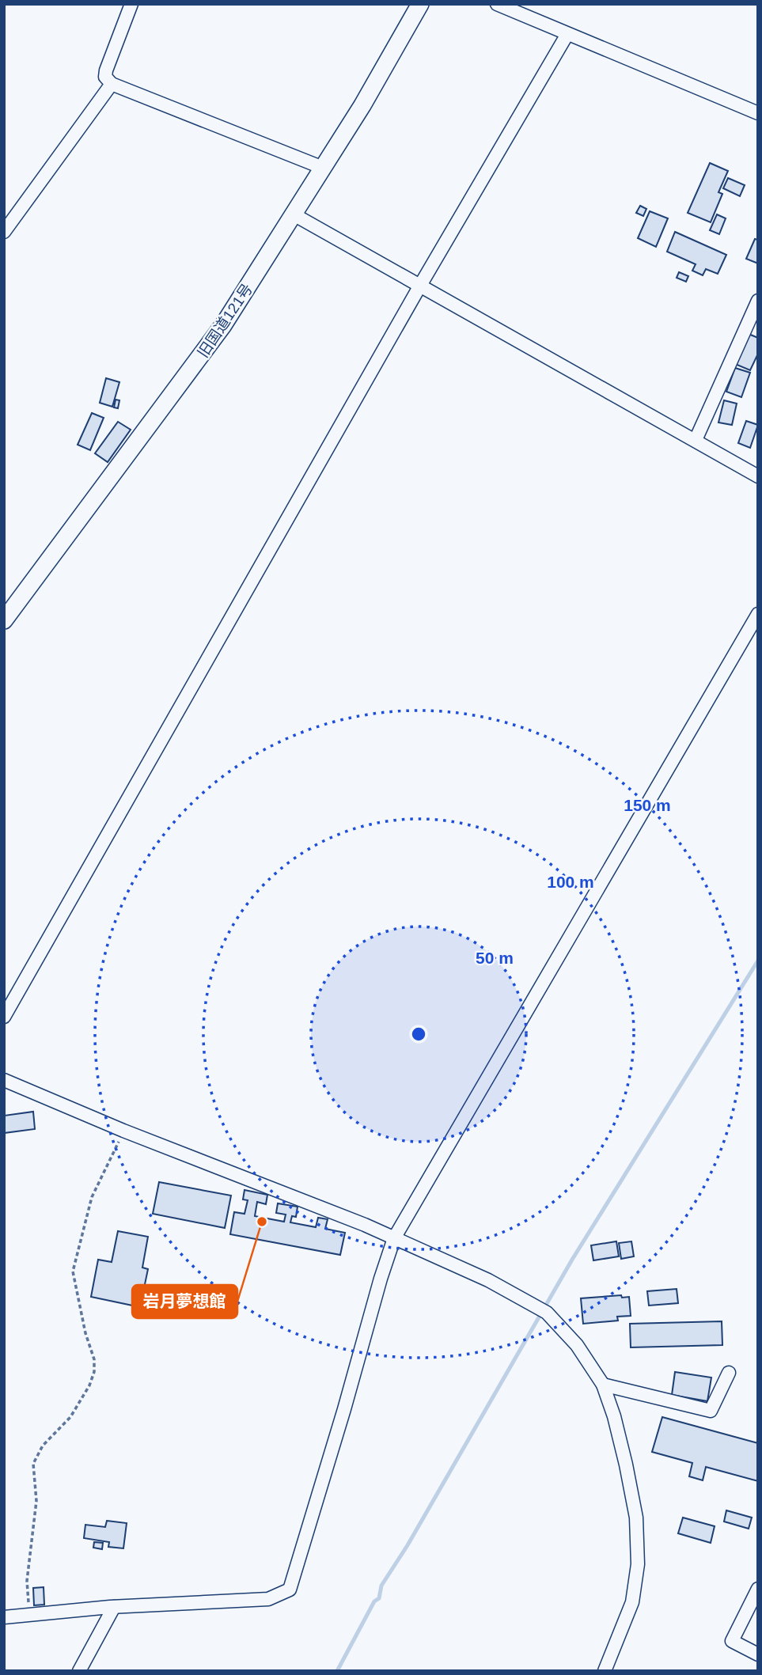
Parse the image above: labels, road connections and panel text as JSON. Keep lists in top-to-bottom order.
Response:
{
  "streets": {
    "street": ["旧国道121号"]
  },
  "places": ["岩月夢想館"],
  "rings": ["150 m", "100 m", "50 m"]
}
